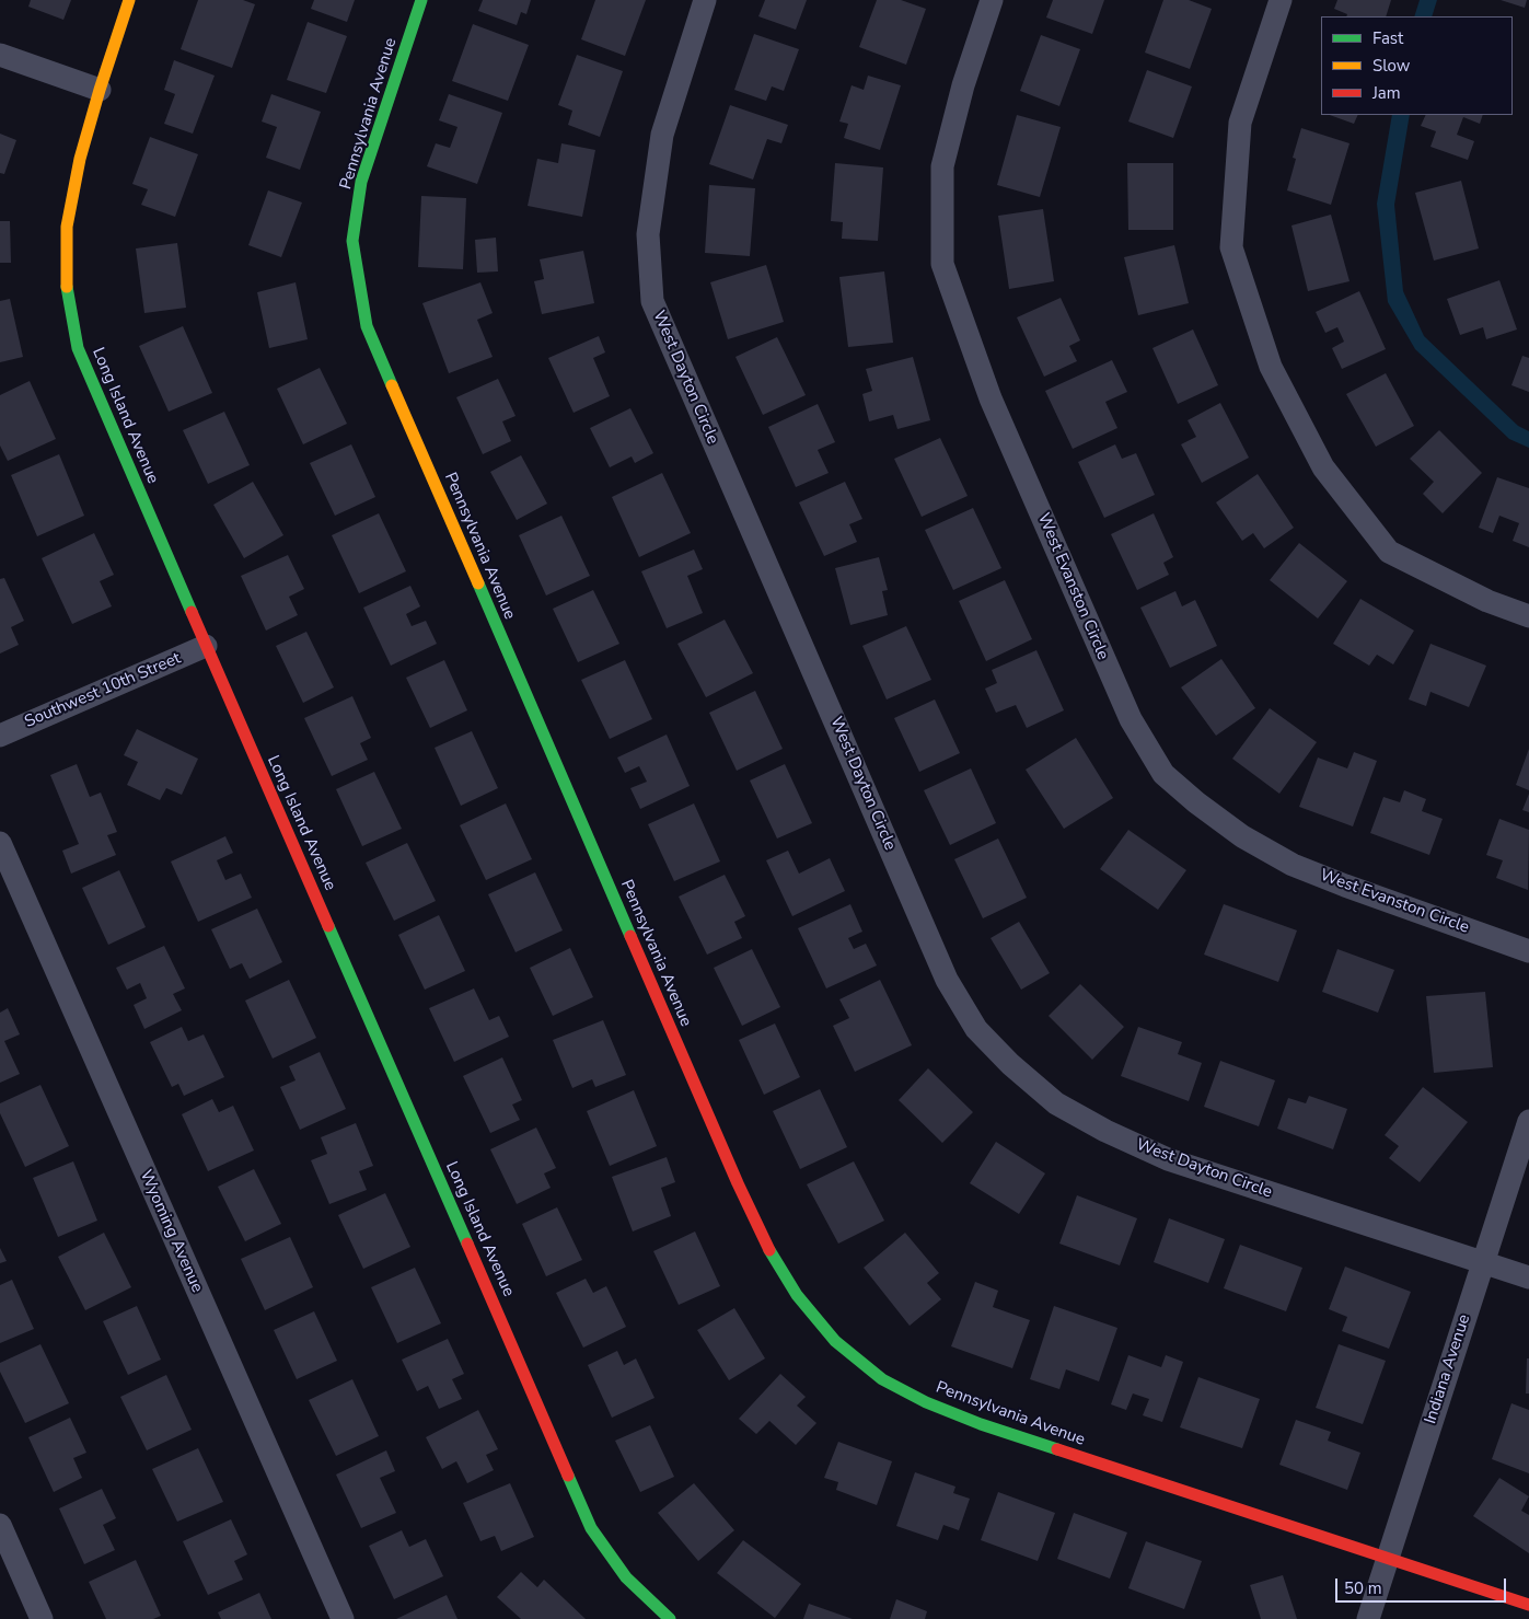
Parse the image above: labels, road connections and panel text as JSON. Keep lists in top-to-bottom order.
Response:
{
  "streets": {
    "street": [
      "Pennsylvania Avenue",
      "West Dayton Circle",
      "Long Island Avenue",
      "West Evanston Circle",
      "Southwest 10th Street",
      "Wyoming Avenue",
      "Indiana Avenue"
    ]
  },
  "crossings": [
    ["Pennsylvania Avenue", "Indiana Avenue"],
    ["West Dayton Circle", "Indiana Avenue"],
    ["Long Island Avenue", "Southwest 10th Street"]
  ],
  "legend": ["Fast", "Slow", "Jam"],
  "scale_bar": "50 m"
}
